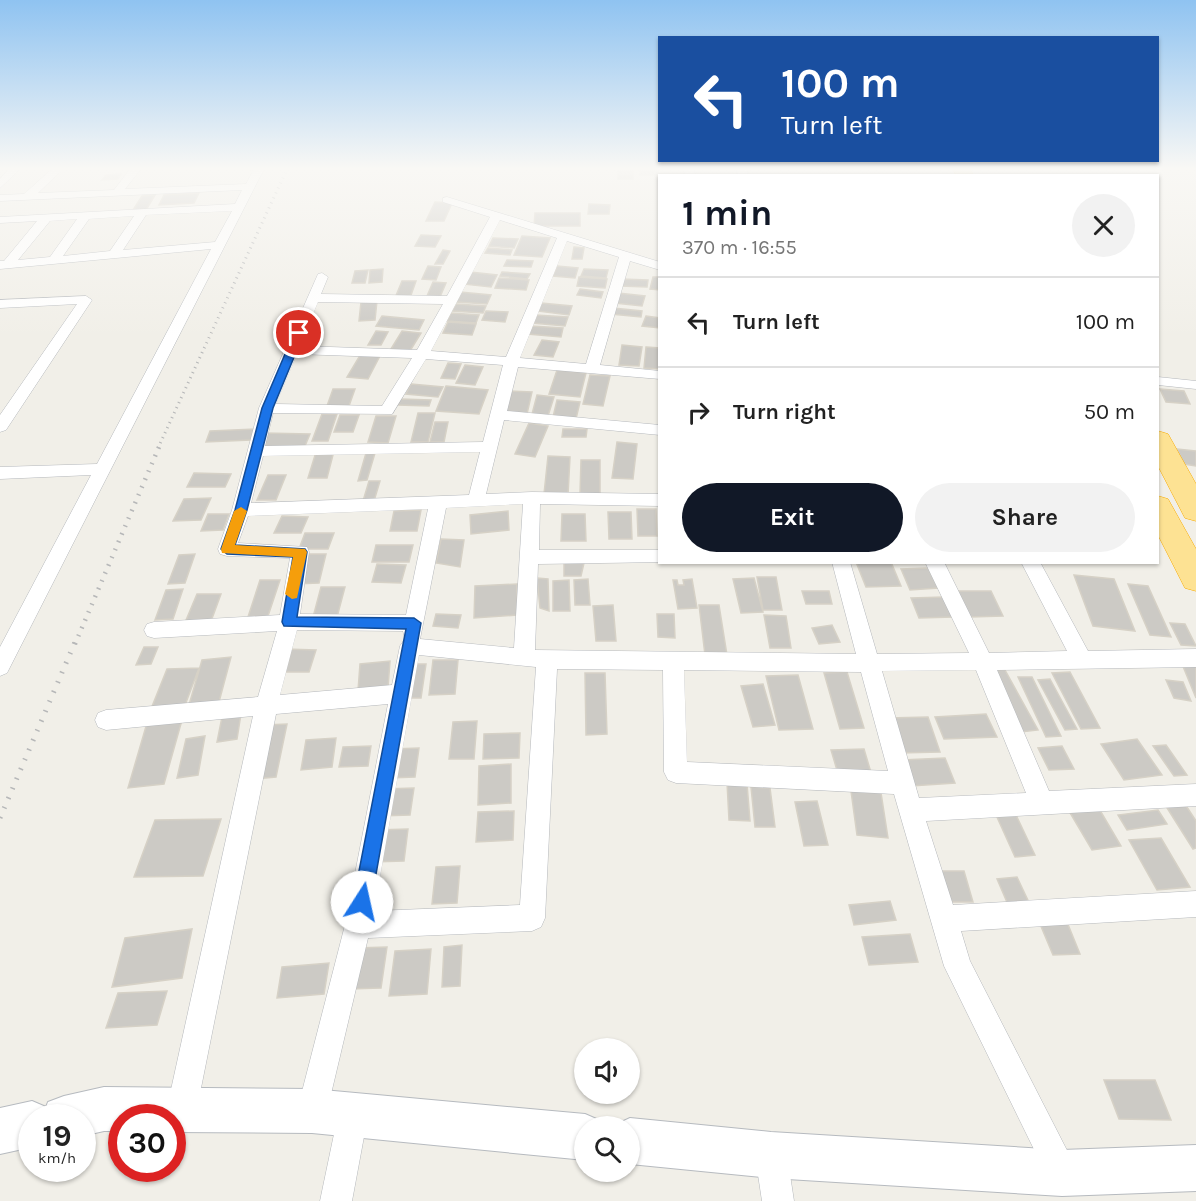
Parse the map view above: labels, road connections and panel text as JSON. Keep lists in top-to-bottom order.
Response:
{
  "page": {
    "turn": ["100 m", "Turn left"],
    "heading": ["1 min", "370 m · 16:55"],
    "list": [
      {
        "name": "Turn left",
        "value": "100 m"
      },
      {
        "name": "Turn right",
        "value": "50 m"
      }
    ],
    "buttons": ["Exit", "Share"],
    "speed": "19 km/h",
    "limit": "30"
  }
}
